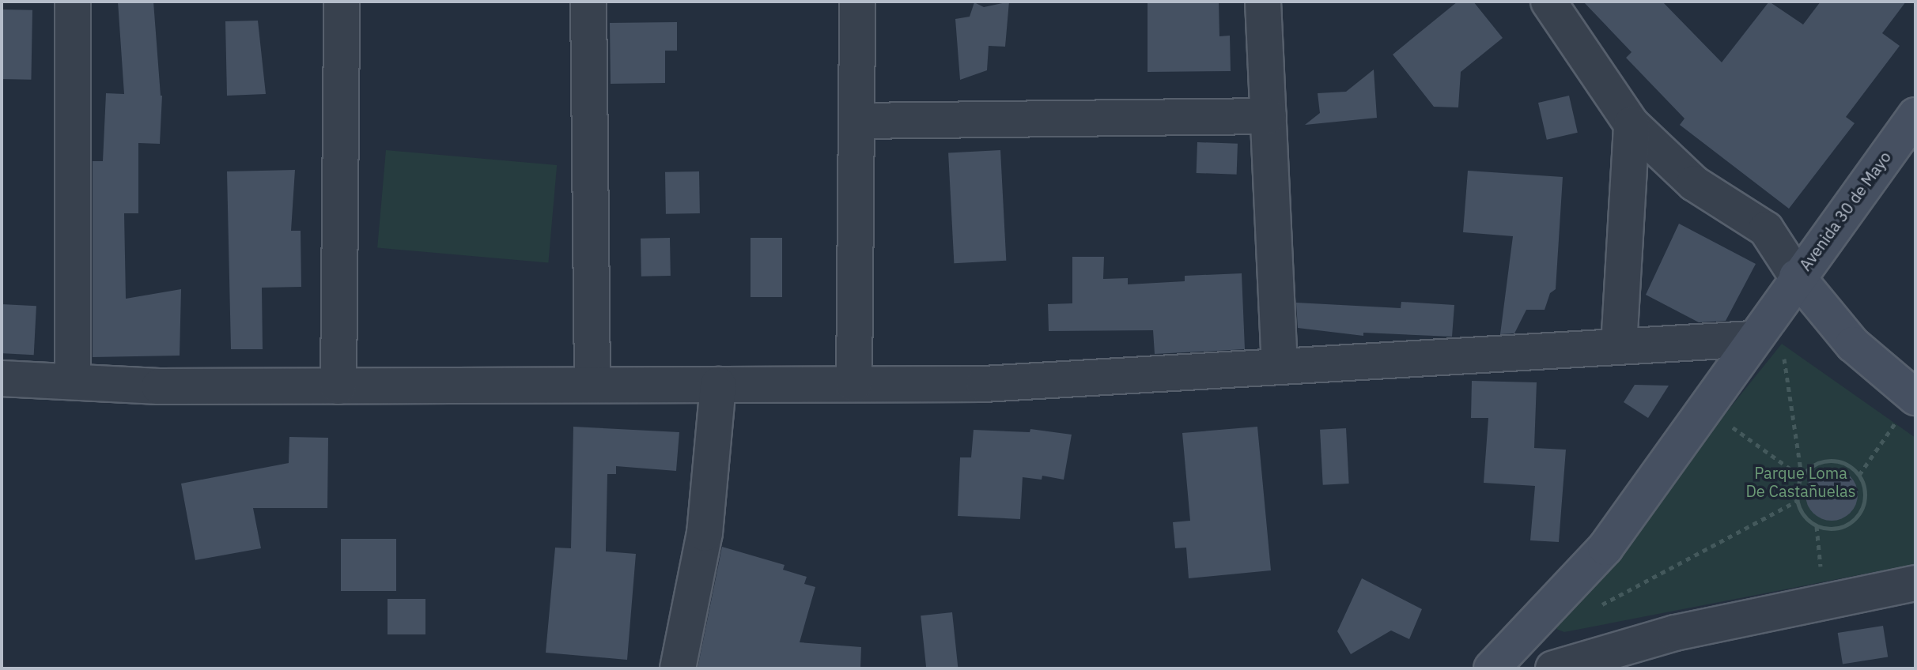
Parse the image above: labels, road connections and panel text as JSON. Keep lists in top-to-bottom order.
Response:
{
  "streets": {
    "main road": ["Avenida 30 de Mayo"]
  },
  "parks": ["Parque Loma De Castañuelas"]
}
